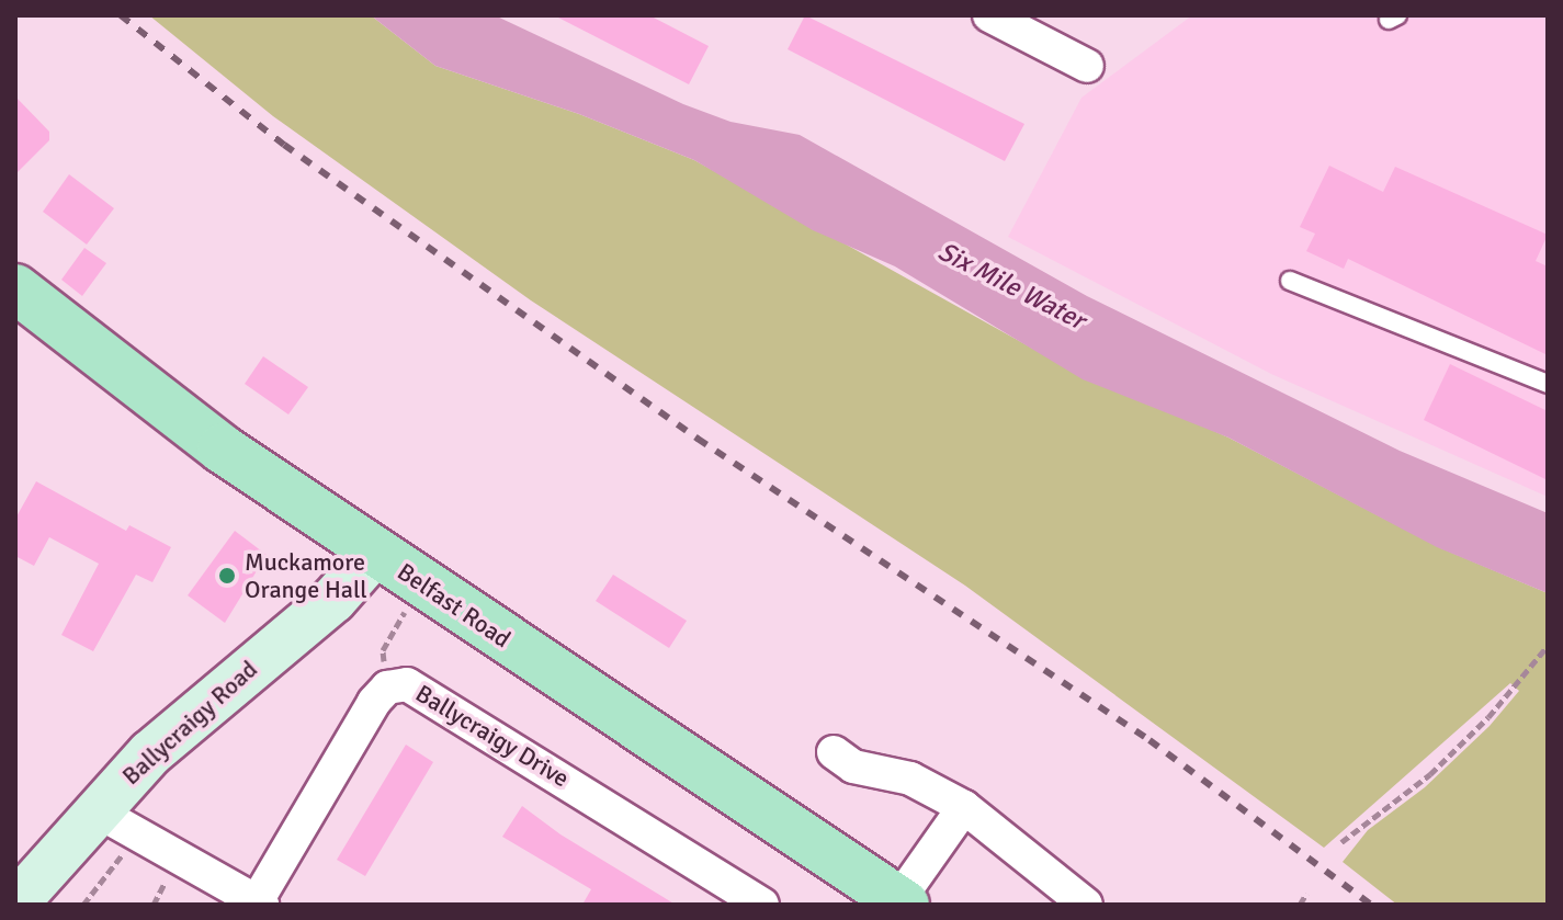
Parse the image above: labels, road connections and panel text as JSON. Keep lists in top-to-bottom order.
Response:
{
  "streets": {
    "main road": ["Belfast Road", "Ballycraigy Road"],
    "street": ["Ballycraigy Drive"]
  },
  "crossings": [
    ["Belfast Road", "Ballycraigy Road"]
  ],
  "water": ["Six Mile Water"],
  "places": ["Muckamore Orange Hall"]
}
